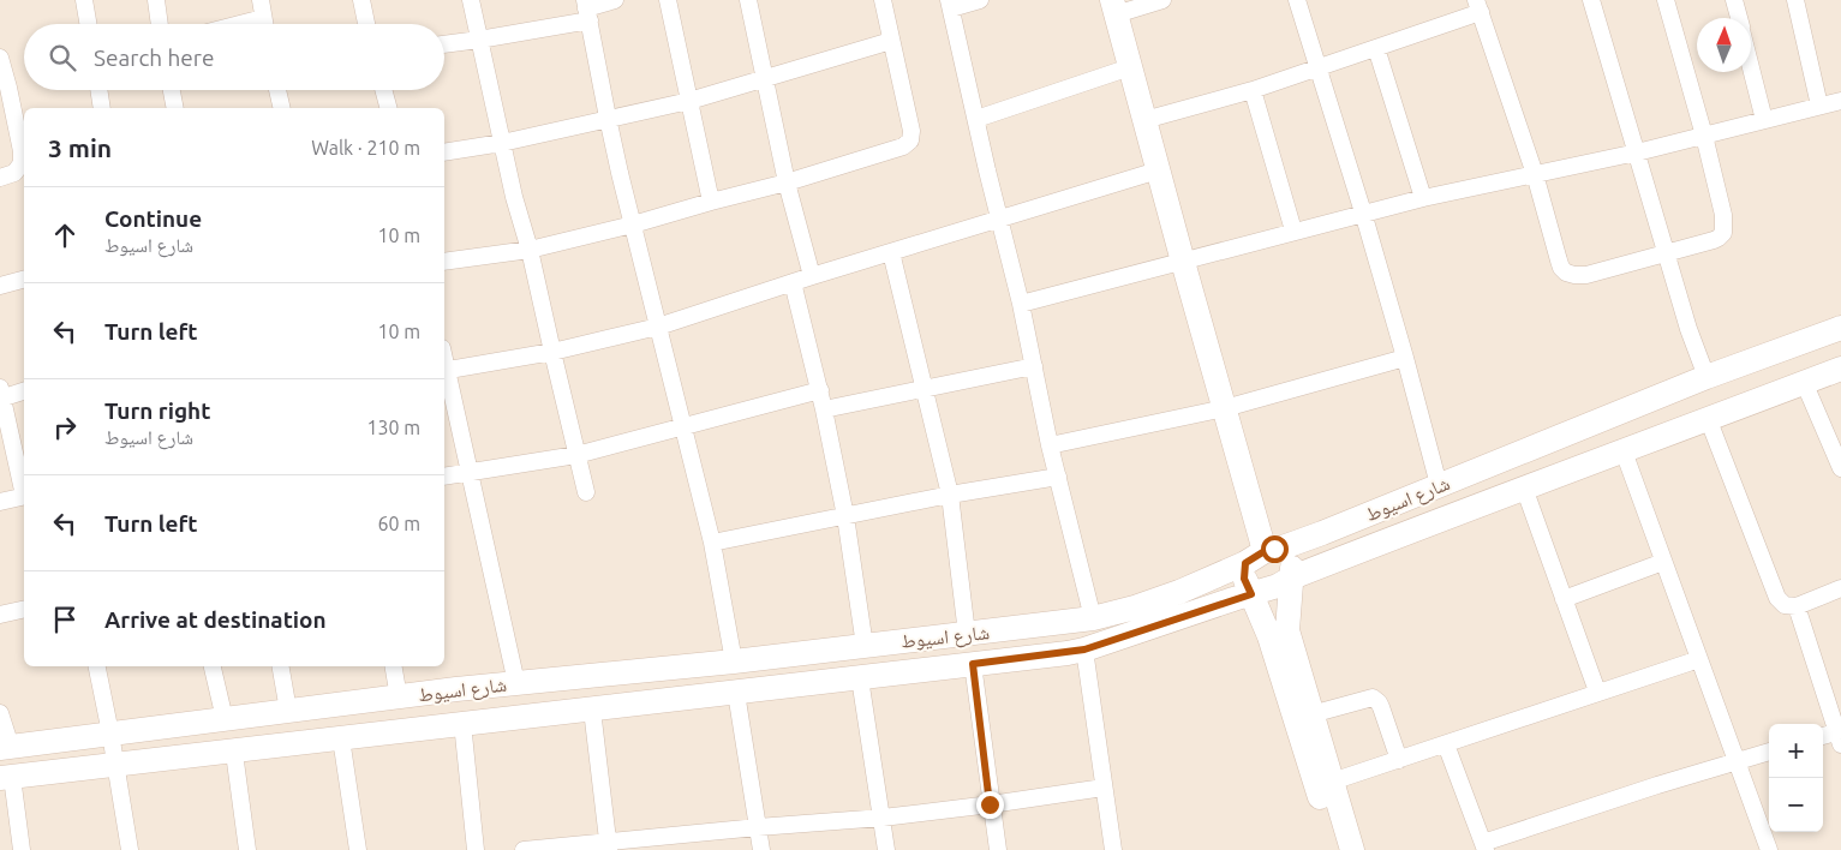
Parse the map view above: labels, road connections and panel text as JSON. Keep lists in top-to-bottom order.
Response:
{
  "streets": {
    "street": ["شارع اسيوط"]
  },
  "north": "top",
  "page": {
    "search": "Search here",
    "heading": ["3 min", "Walk · 210 m"],
    "list": [
      ["Continue", "شارع اسيوط", "10 m"],
      ["Turn left", "10 m"],
      ["Turn right", "شارع اسيوط", "130 m"],
      ["Turn left", "60 m"],
      "Arrive at destination"
    ],
    "map_buttons": ["+", "−"]
  }
}
